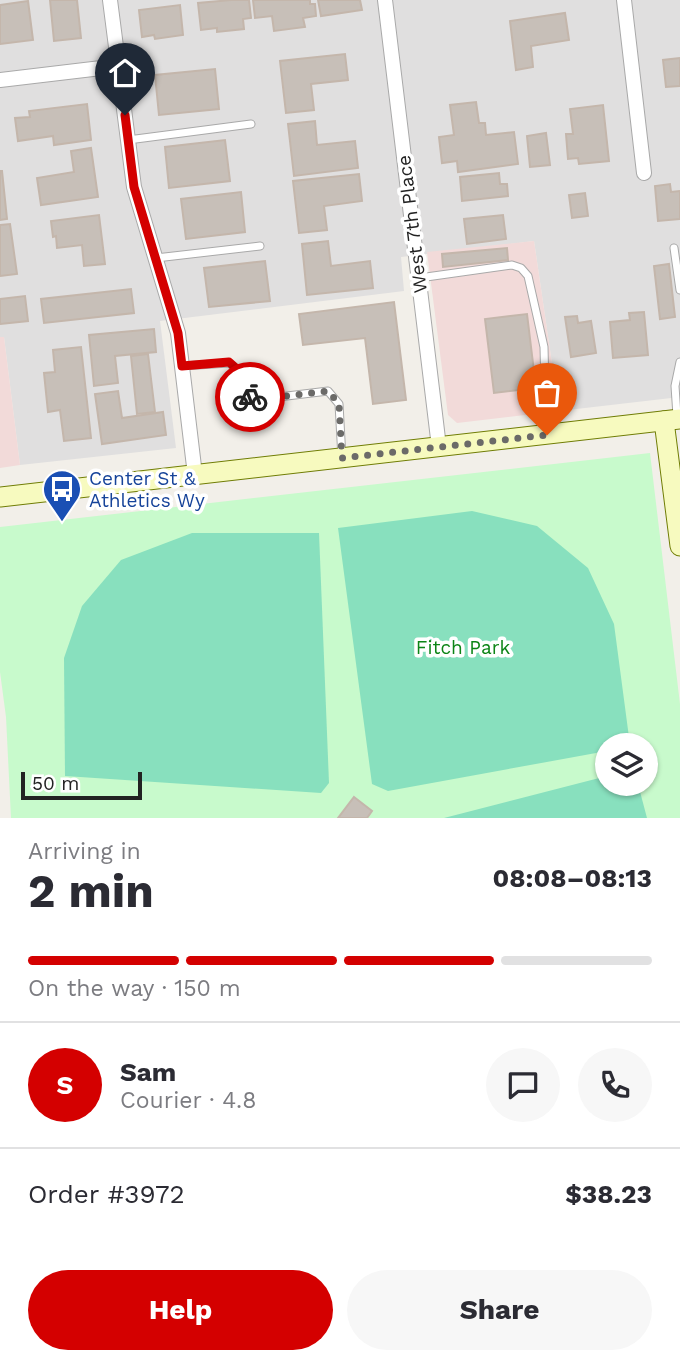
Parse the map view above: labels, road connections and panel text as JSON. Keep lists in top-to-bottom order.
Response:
{
  "streets": {
    "street": ["West 7th Place"]
  },
  "parks": ["Fitch Park"],
  "places": {
    "bus stop": ["Center St & Athletics Wy"]
  },
  "scale_bar": "50 m",
  "page": {
    "scale": "50 m",
    "heading": ["2 min", "Arriving in", "08:08–08:13"],
    "panel": [
      "Sam",
      "Courier · 4.8",
      "Order #3972",
      "$38.23"
    ],
    "bar": "On the way · 150 m",
    "round": "S",
    "buttons": ["Help", "Share"]
  }
}
